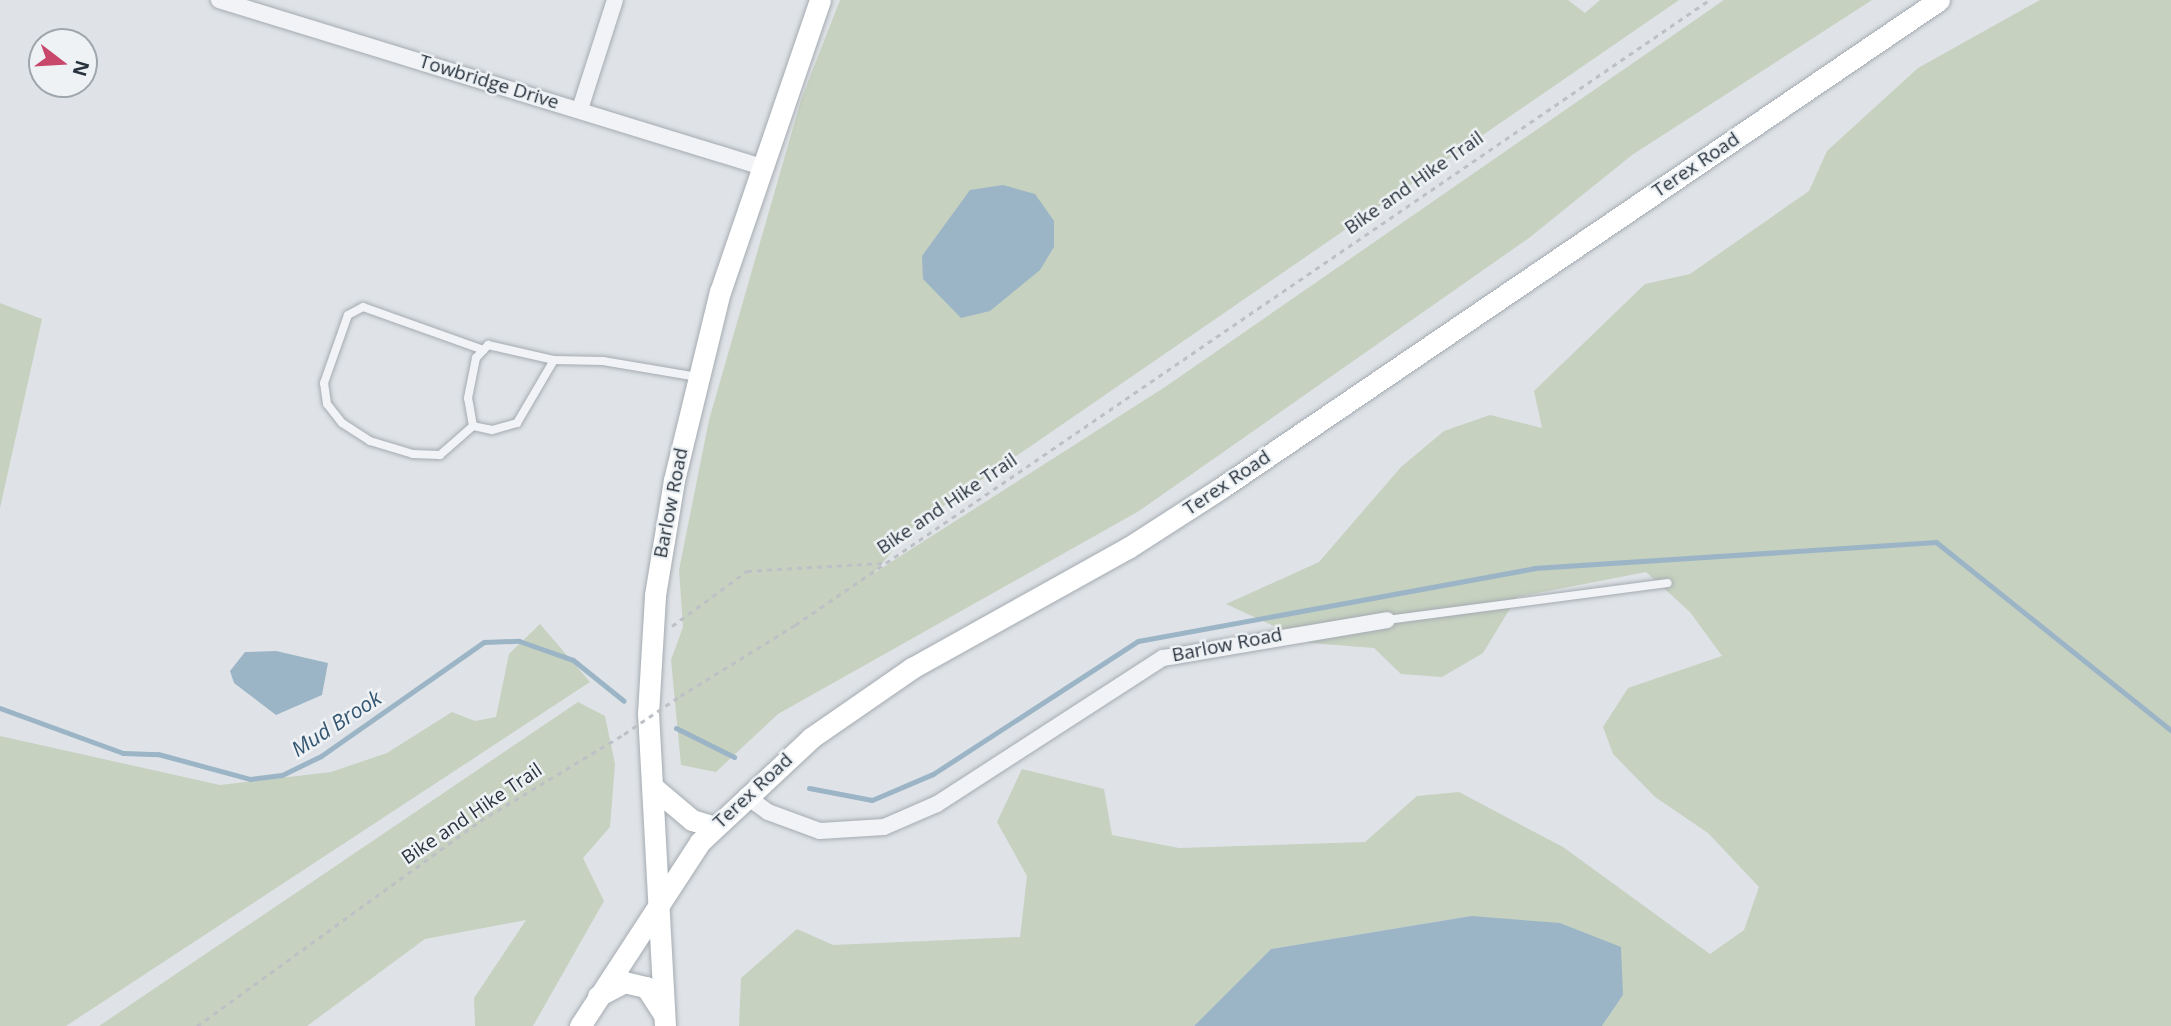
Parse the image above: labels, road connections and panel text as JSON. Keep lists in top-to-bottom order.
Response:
{
  "streets": {
    "main road": ["Terex Road", "Barlow Road"],
    "street": ["Towbridge Drive"],
    "path": ["Bike and Hike Trail"]
  },
  "crossings": [
    ["Towbridge Drive", "Barlow Road"],
    ["Terex Road", "Barlow Road"]
  ],
  "water": ["Mud Brook"],
  "north": "right"
}
